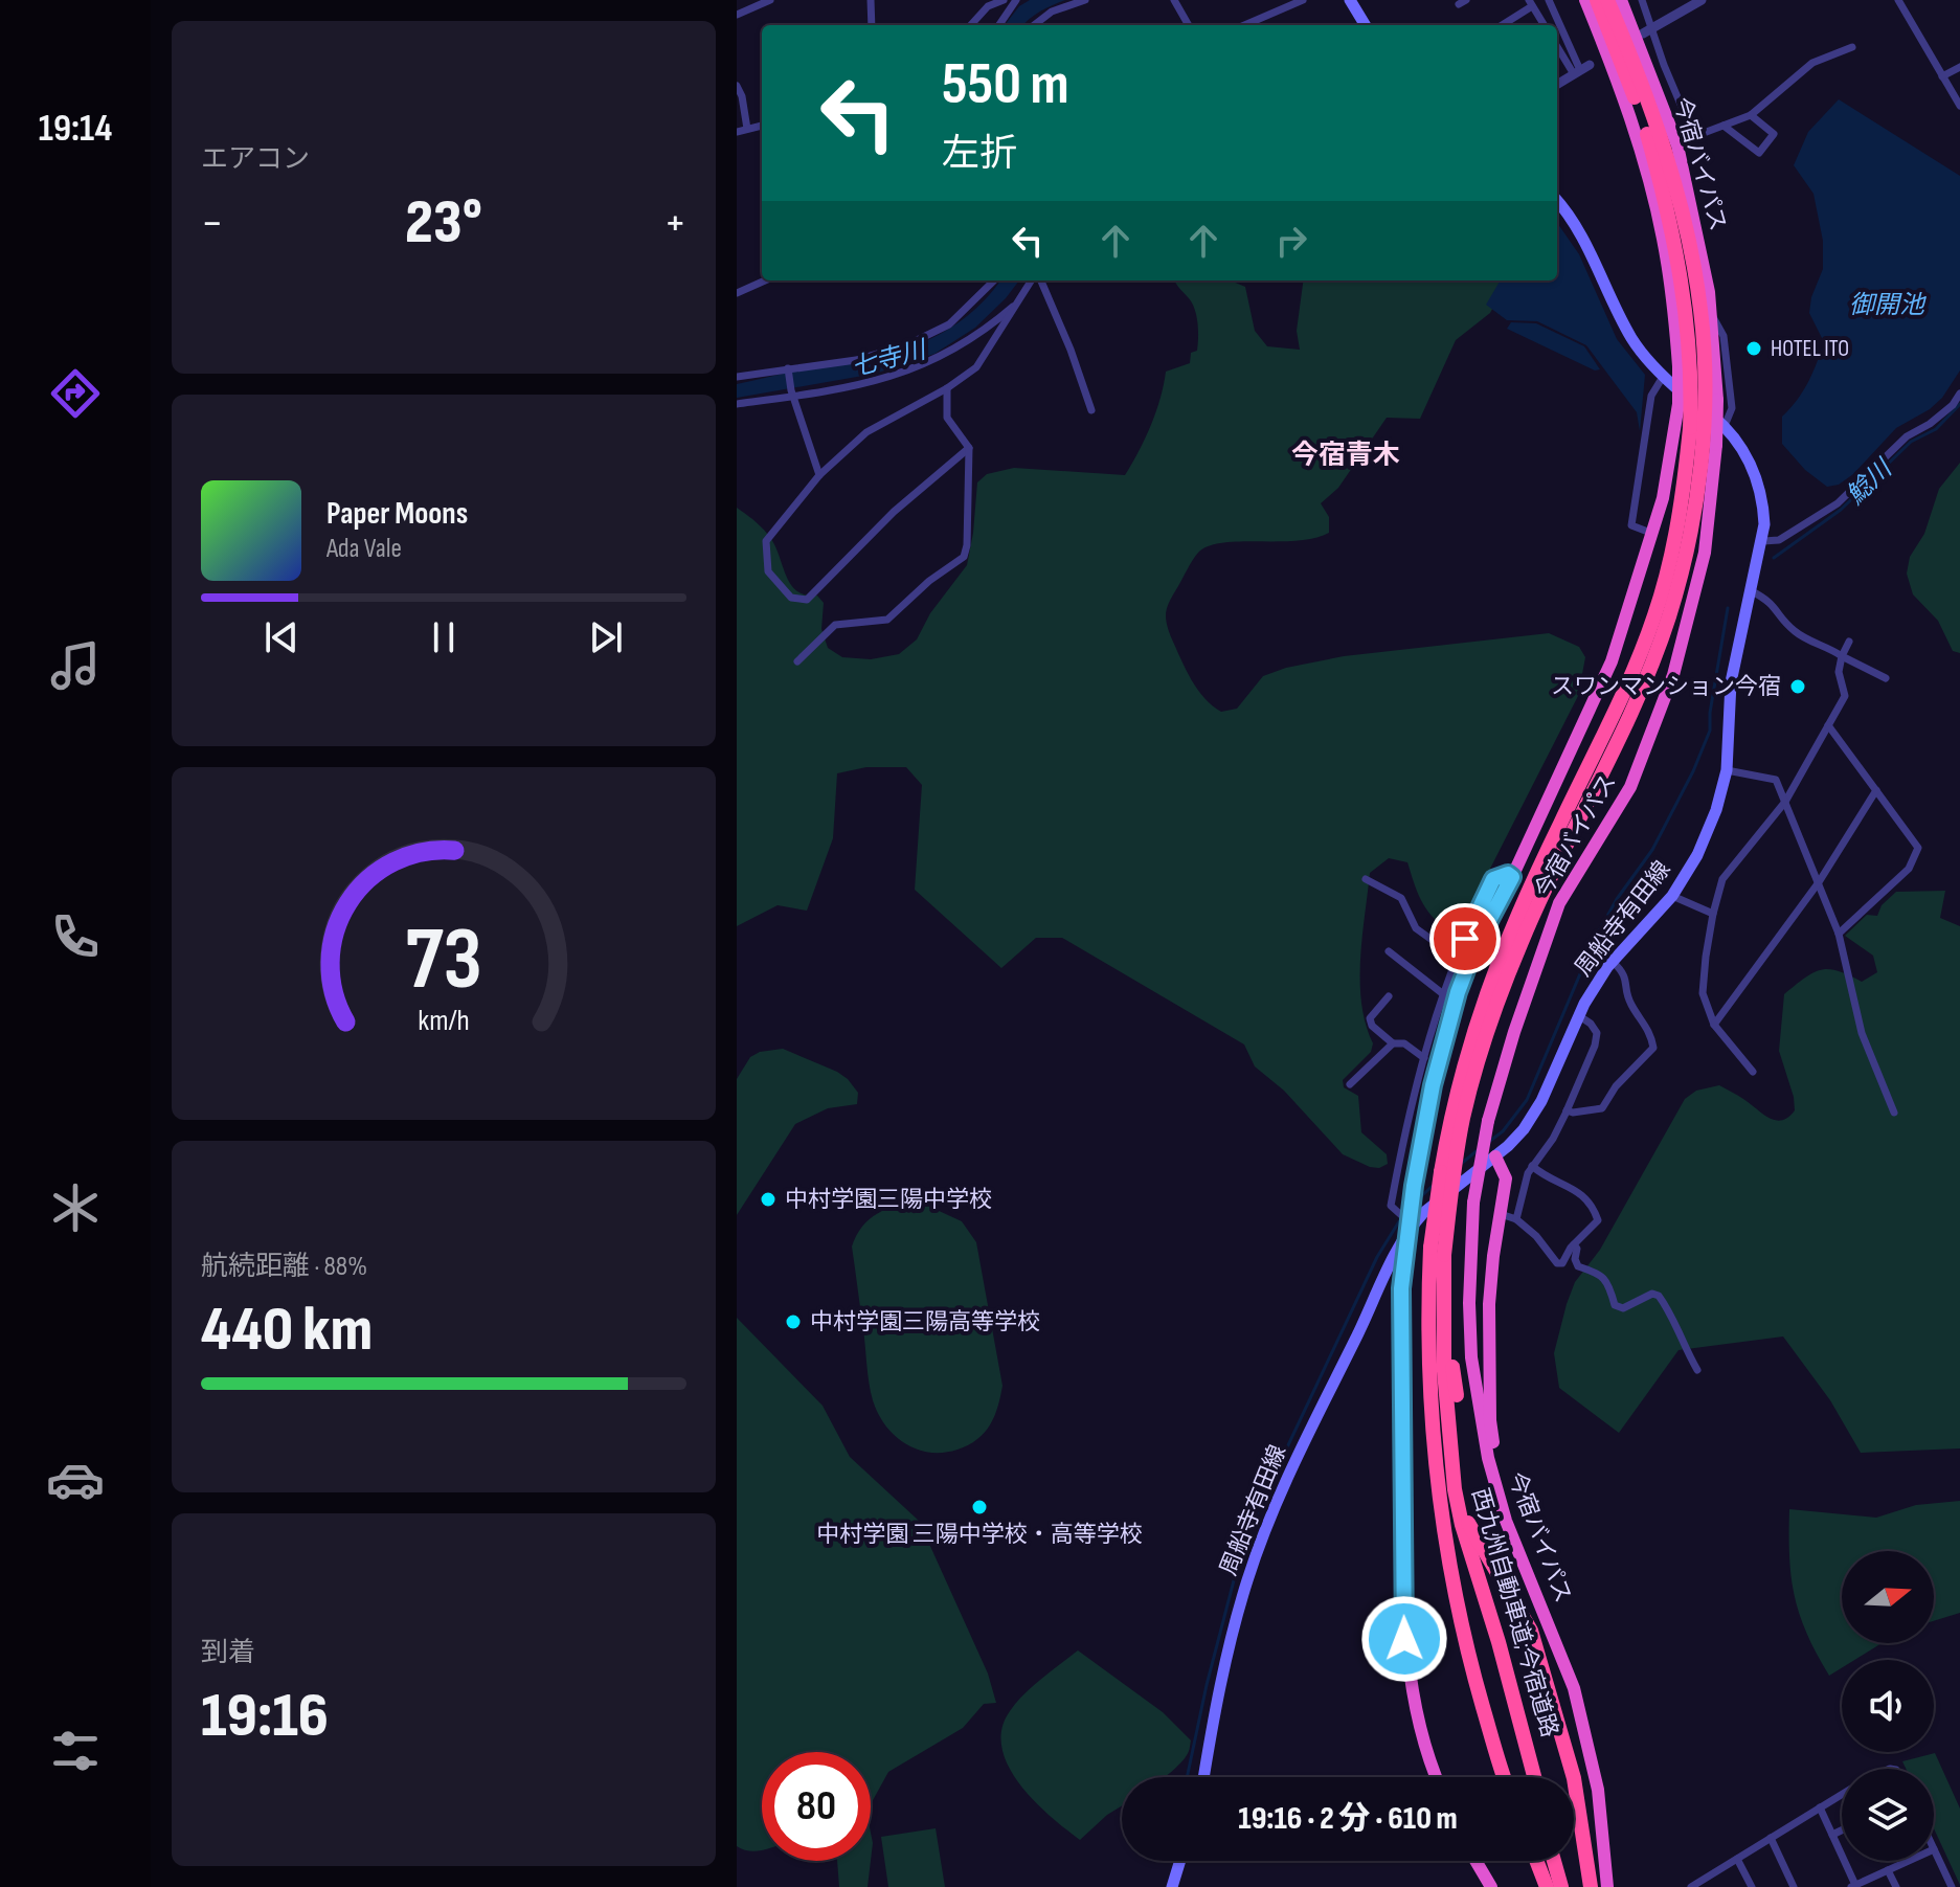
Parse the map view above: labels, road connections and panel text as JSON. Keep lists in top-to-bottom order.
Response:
{
  "streets": {
    "highway": ["今宿バイパス", "西九州自動車道;今宿道路"],
    "main road": ["周船寺有田線"]
  },
  "districts": ["今宿青木"],
  "water": ["御開池", "七寺川", "鯰川"],
  "places": [
    "HOTEL ITO",
    "スワンマンション今宿",
    "中村学園三陽中学校",
    "中村学園三陽高等学校",
    "中村学園 三陽中学校・高等学校"
  ],
  "north": "right",
  "page": {
    "tabs": "19:14",
    "tile": [
      "エアコン",
      ["航続距離 · 88%", "440 km"],
      ["到着", "19:16"]
    ],
    "turn": ["550 m", "左折"],
    "heat": ["−", "23°", "+"],
    "song": ["Paper Moons", "Ada Vale"],
    "limit": "80",
    "trip": "19:16 · 2 分 · 610 m",
    "gauge": ["73", "km/h"]
  }
}
